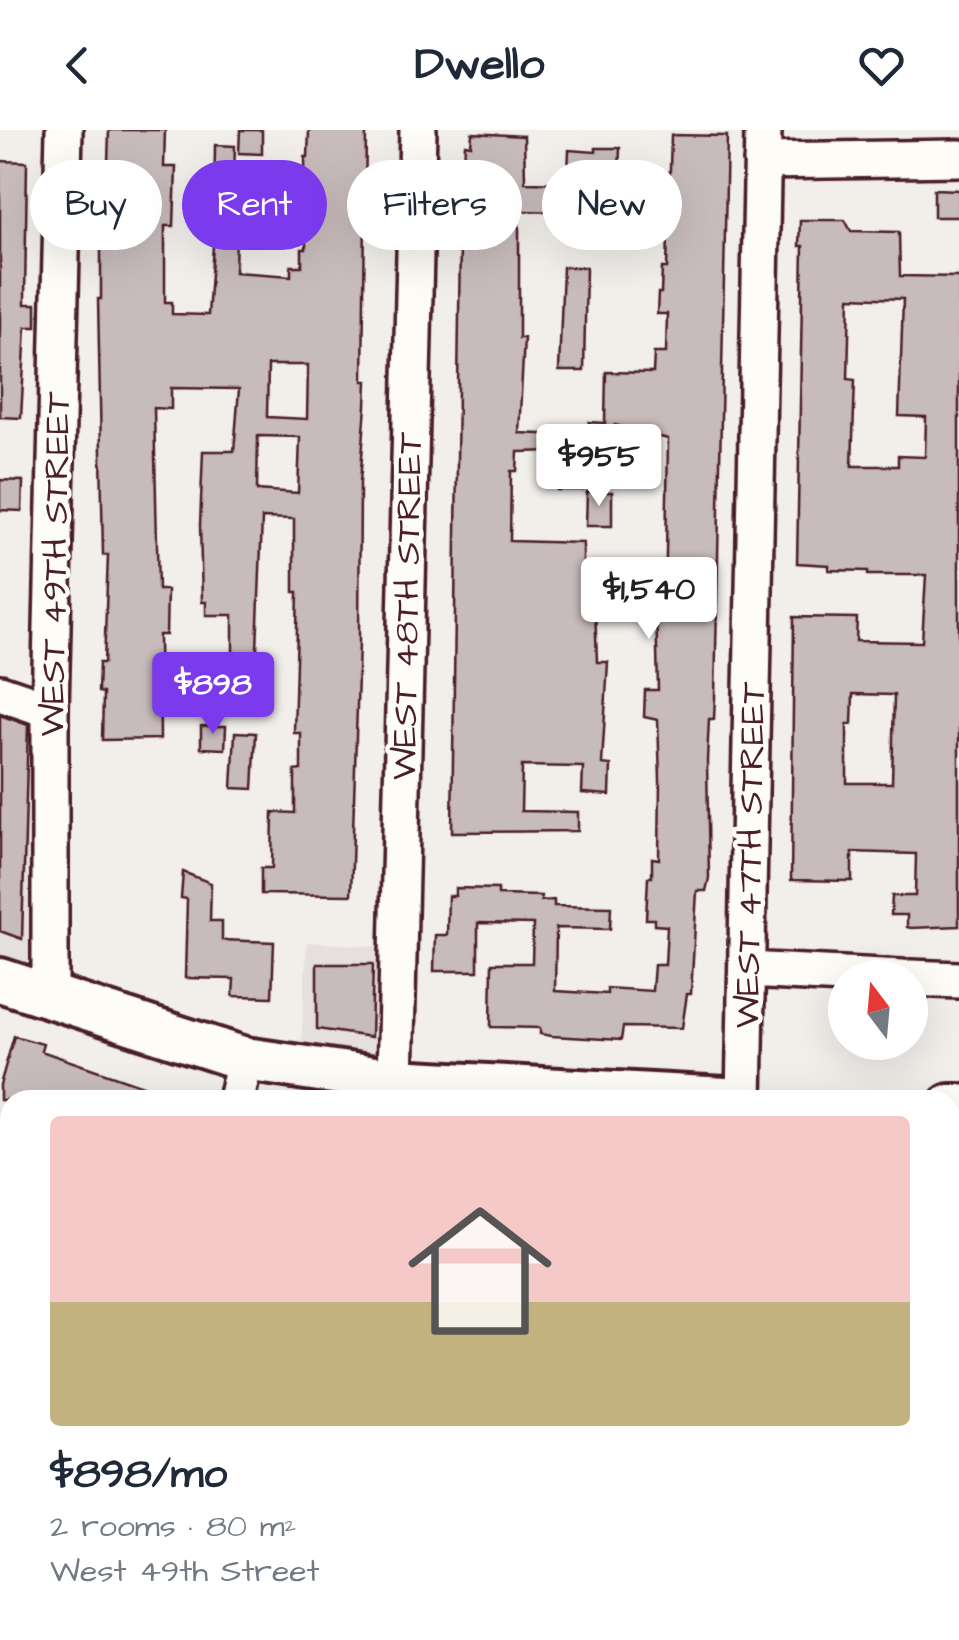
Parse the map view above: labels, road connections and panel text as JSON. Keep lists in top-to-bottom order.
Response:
{
  "streets": {
    "street": ["WEST 49TH STREET", "WEST 48TH STREET", "WEST 47TH STREET"]
  },
  "north": "top",
  "page": {
    "header": "Dwello",
    "chip": [
      "Buy",
      "Rent",
      "Filters",
      "New"
    ],
    "price": ["$955", "$1,540", "$898"],
    "list": [
      {
        "name": "$898/mo",
        "note": "2 rooms · 80 m² · West 49th Street"
      }
    ]
  }
}
